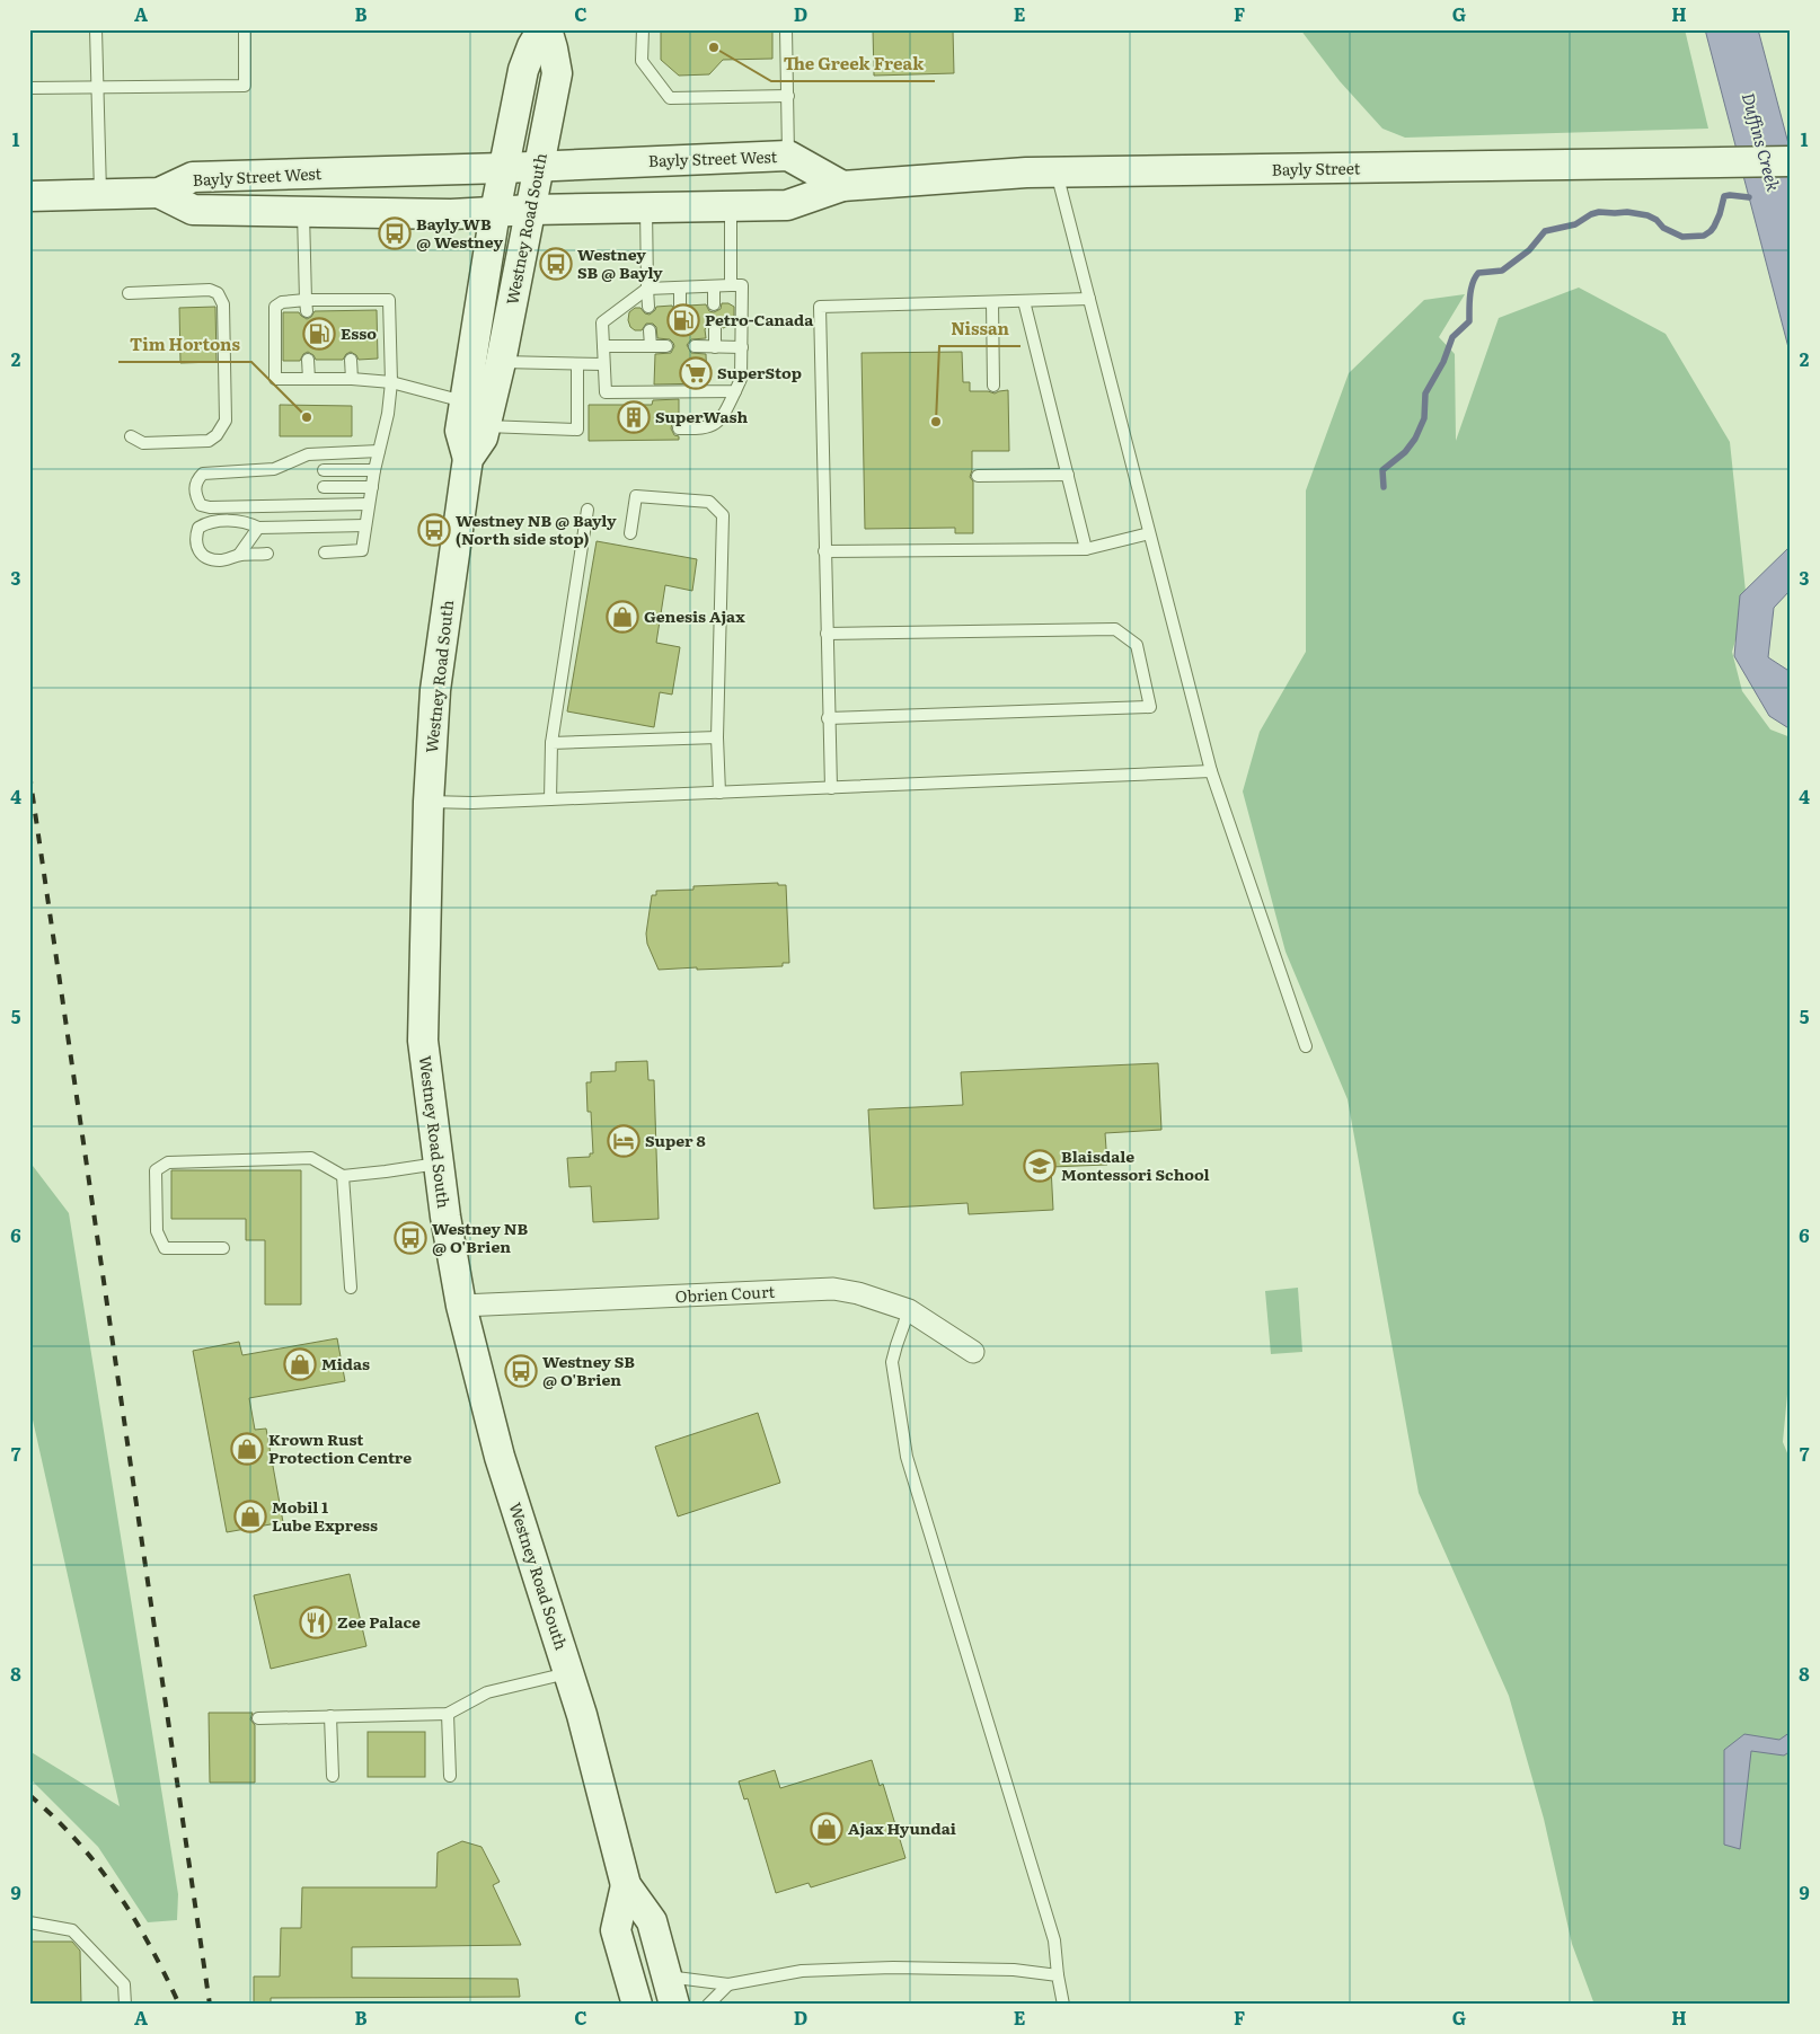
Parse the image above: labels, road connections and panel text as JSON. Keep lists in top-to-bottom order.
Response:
{
  "streets": {
    "main road": ["Bayly Street West", "Bayly Street", "Westney Road South"],
    "street": ["Obrien Court"]
  },
  "crossings": [
    ["Bayly Street West", "Bayly Street"],
    ["Bayly Street West", "Westney Road South"],
    ["Westney Road South", "Obrien Court"]
  ],
  "water": ["Duffins Creek"],
  "places": {
    "other": ["The Greek Freak", "Tim Hortons", "Nissan"],
    "bus stop": [
      "Bayly WB @ Westney",
      "Westney SB @ Bayly",
      "Westney NB @ Bayly (North side stop)",
      "Westney NB @ O'Brien",
      "Westney SB @ O'Brien"
    ],
    "fuel station": ["Petro-Canada", "Esso"],
    "supermarket": ["SuperStop"],
    "building": ["SuperWash"],
    "shop": [
      "Genesis Ajax",
      "Midas",
      "Krown Rust Protection Centre",
      "Mobil 1 Lube Express",
      "Ajax Hyundai"
    ],
    "hotel": ["Super 8"],
    "school or university": ["Blaisdale Montessori School"],
    "restaurant": ["Zee Palace"]
  },
  "grid": {
    "columns": [
      "A",
      "B",
      "C",
      "D",
      "E",
      "F",
      "G",
      "H"
    ],
    "rows": [
      "1",
      "2",
      "3",
      "4",
      "5",
      "6",
      "7",
      "8",
      "9"
    ]
  }
}
